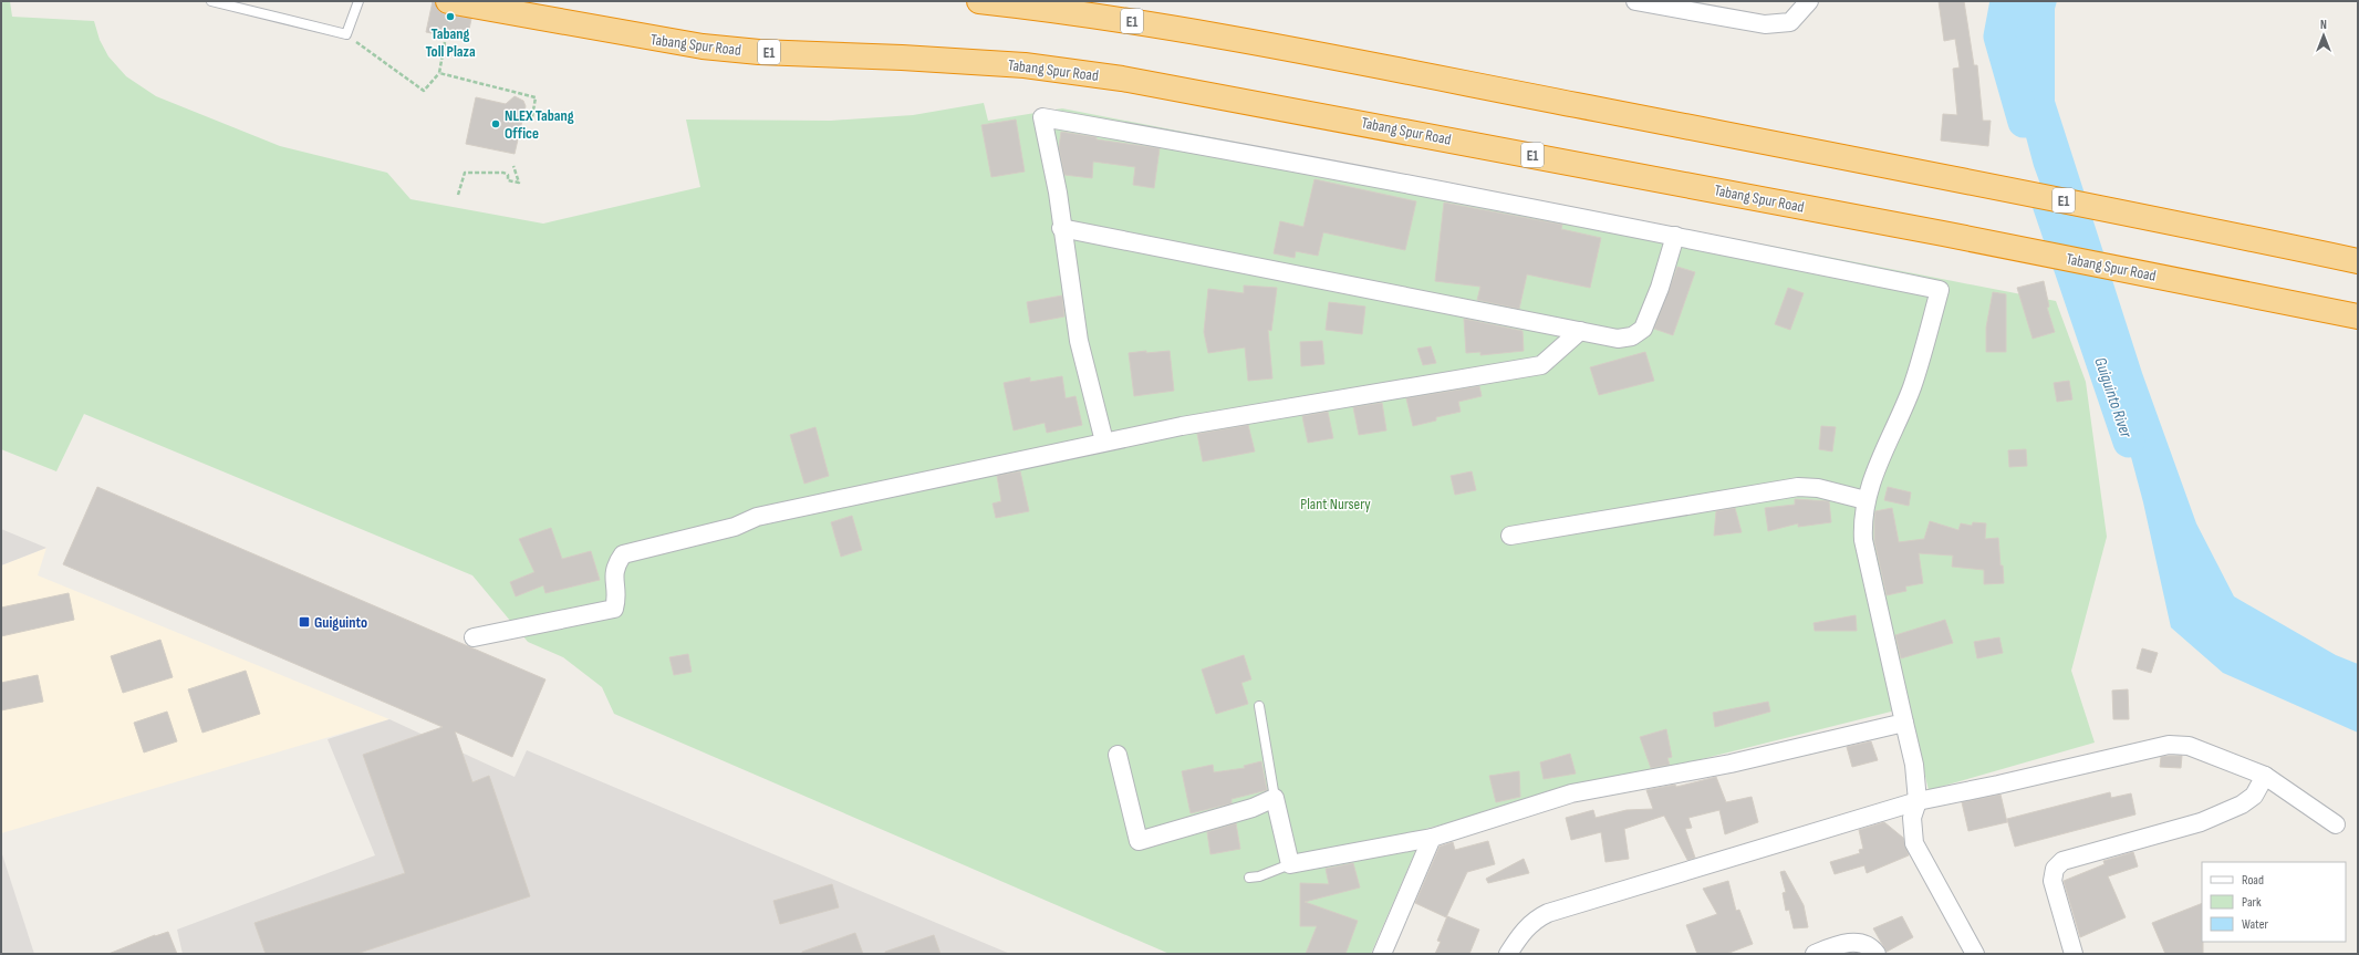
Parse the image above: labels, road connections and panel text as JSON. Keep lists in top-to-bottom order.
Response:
{
  "streets": {
    "highway": ["E1", "Tabang Spur Road"]
  },
  "water": ["Guiguinto River"],
  "parks": ["Plant Nursery"],
  "places": {
    "other": ["Tabang Toll Plaza", "NLEX Tabang Office"],
    "transit": ["Guiguinto"]
  },
  "legend": ["Road", "Park", "Water"],
  "north": "top"
}
